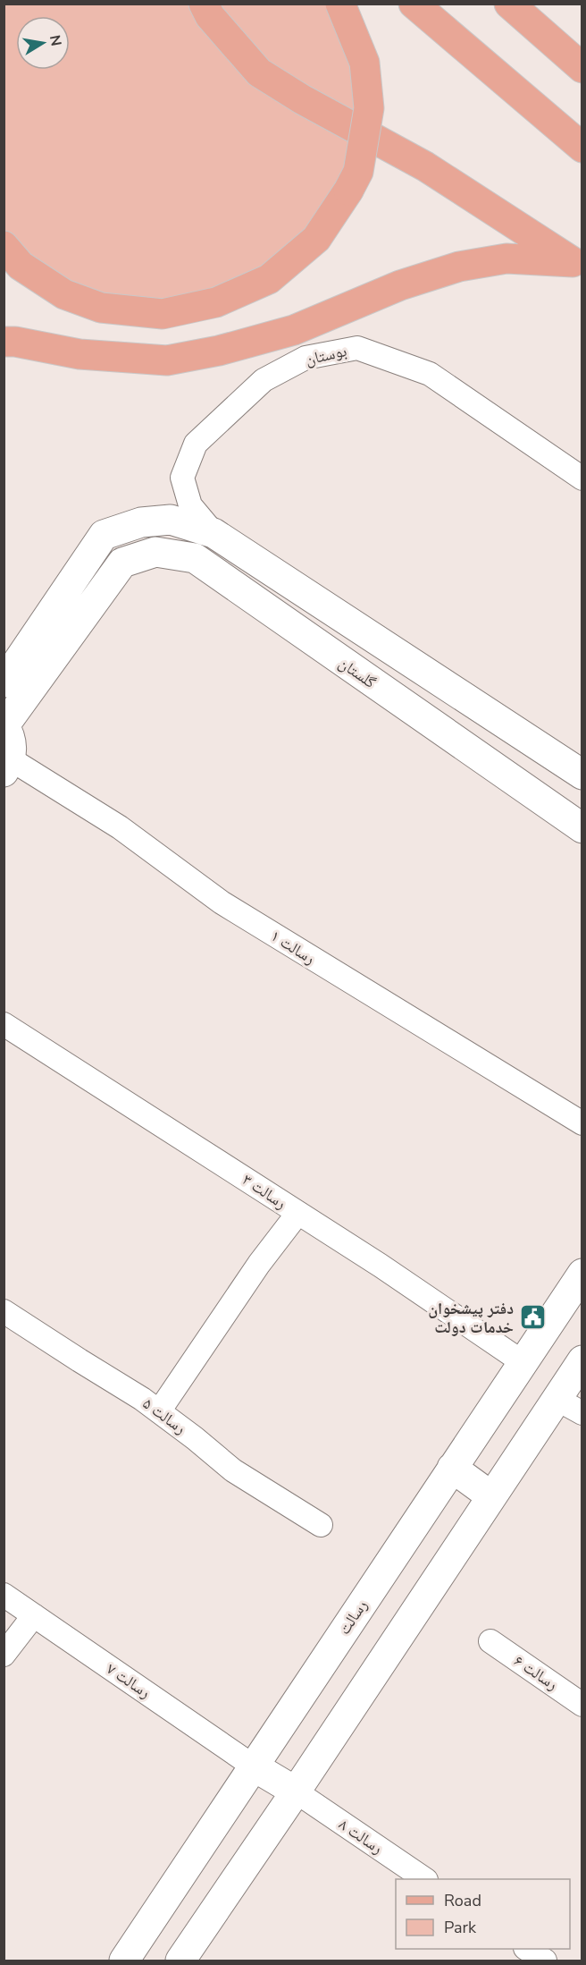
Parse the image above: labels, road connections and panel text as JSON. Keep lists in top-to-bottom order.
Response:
{
  "streets": {
    "street": [
      "بوستان",
      "گلستان",
      "رسالت ۱",
      "رسالت ۳",
      "رسالت ۵",
      "رسالت",
      "رسالت ۶",
      "رسالت ۷",
      "رسالت ۸"
    ]
  },
  "crossings": [
    ["رسالت ۳", "رسالت"],
    ["رسالت", "رسالت ۷"]
  ],
  "places": {
    "public building": ["دفتر پیشخوان خدمات دولت"]
  },
  "legend": ["Road", "Park"],
  "north": "right"
}
